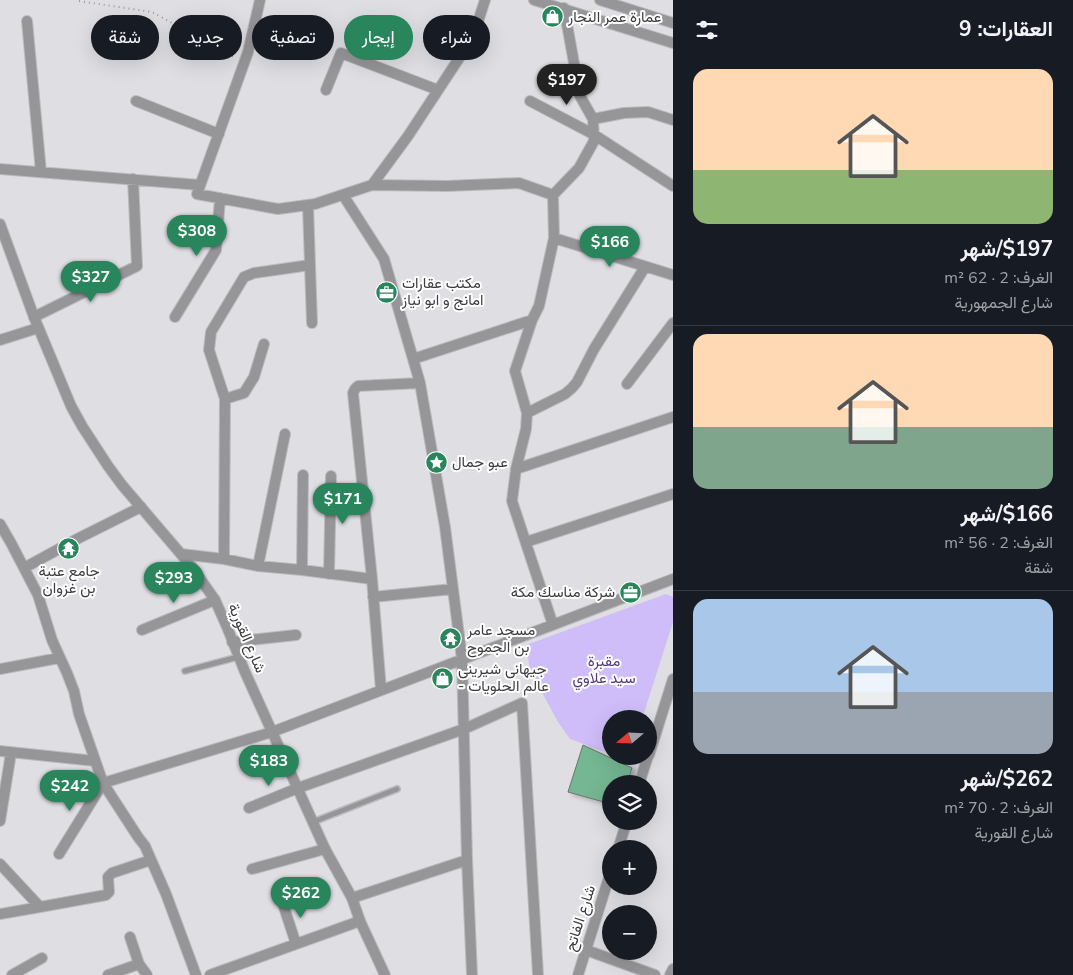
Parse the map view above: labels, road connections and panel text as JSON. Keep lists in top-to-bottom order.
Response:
{
  "streets": {
    "street": ["شارع القورية", "شارع الفاتح"]
  },
  "parks": ["مقبرة سيد علاوي"],
  "places": {
    "shop": ["عمارة عمر النجار", "جیهانی شیرینی - عالم الحلويات"],
    "office": ["مكتب عقارات امانج و ابو نياز", "شركة مناسك مكة"],
    "place": ["عبو جمال"],
    "temple": ["جامع عتبة بن غزوان", "مسجد عامر بن الجموح"]
  },
  "north": "left",
  "page": {
    "heading": "العقارات: 9",
    "chip": [
      "شراء",
      "إيجار",
      "تصفية",
      "جديد",
      "شقة"
    ],
    "list": [
      {
        "name": "$197/شهر",
        "note": "الغرف: 2 · 62 m² · شارع الجمهورية"
      },
      {
        "name": "$166/شهر",
        "note": "الغرف: 2 · 56 m² · شقة"
      },
      {
        "name": "$262/شهر",
        "note": "الغرف: 2 · 70 m² · شارع القورية"
      }
    ],
    "price": [
      "$197",
      "$308",
      "$166",
      "$327",
      "$171",
      "$293",
      "$183",
      "$242",
      "$262"
    ],
    "map_buttons": ["+", "−"]
  }
}
